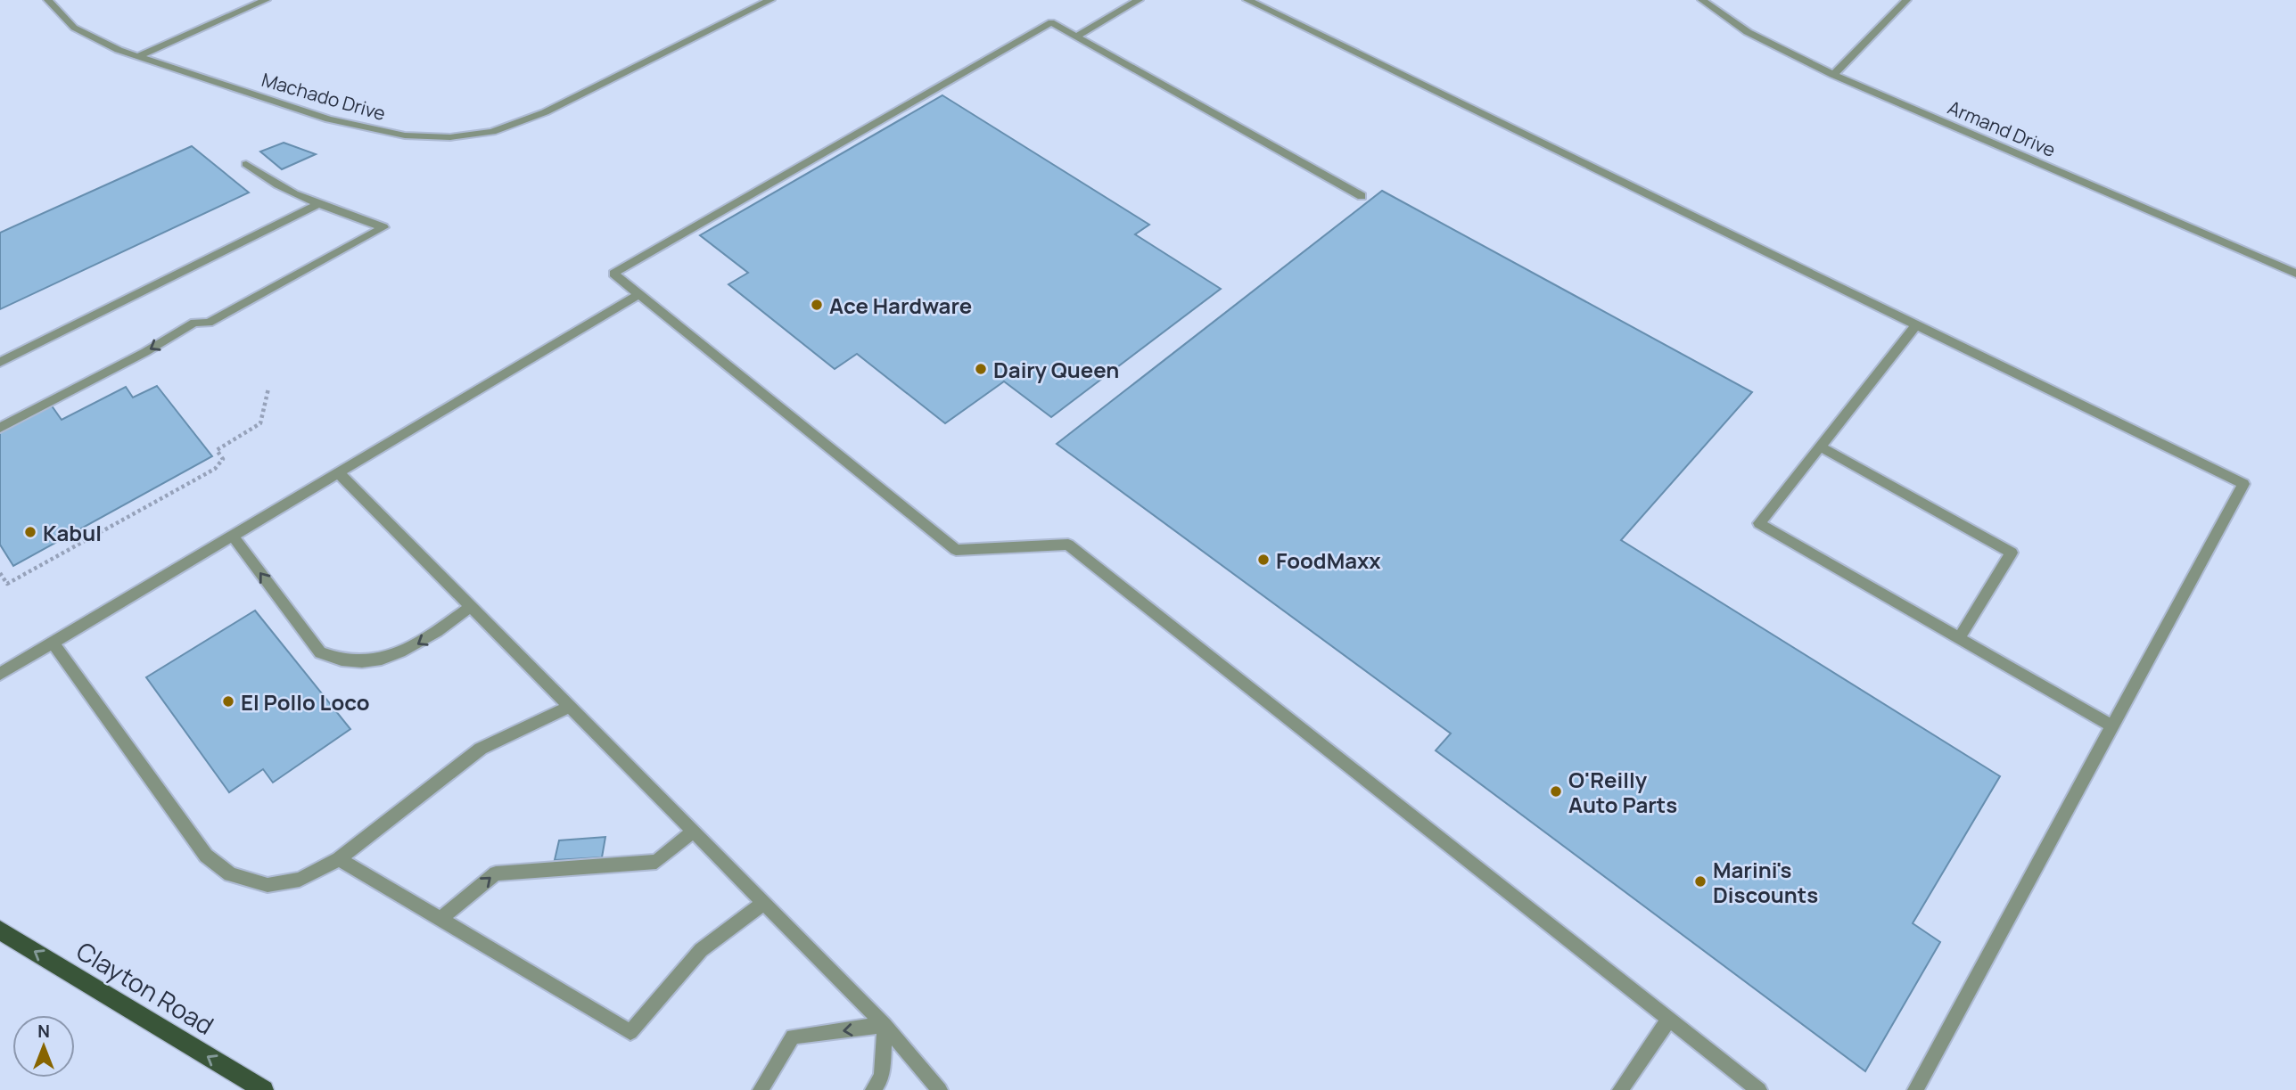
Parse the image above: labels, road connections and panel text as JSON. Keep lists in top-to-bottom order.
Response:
{
  "streets": {
    "main road": ["Clayton Road"],
    "street": ["Machado Drive", "Armand Drive"]
  },
  "one_way": ["Clayton Road"],
  "places": [
    "Ace Hardware",
    "Dairy Queen",
    "Kabul",
    "FoodMaxx",
    "El Pollo Loco",
    "O'Reilly Auto Parts",
    "Marini's Discounts"
  ],
  "north": "top"
}
